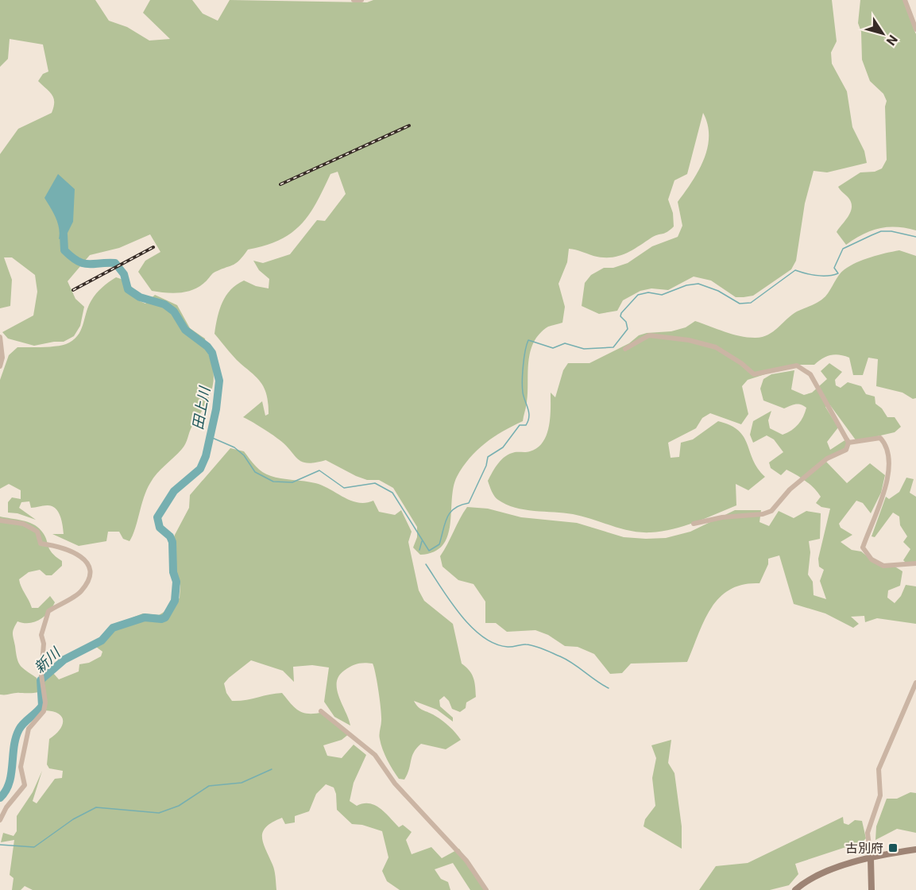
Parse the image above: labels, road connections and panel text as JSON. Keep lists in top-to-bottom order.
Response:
{
  "water": ["田上川", "新川"],
  "places": {
    "transit": ["古別府"]
  },
  "north": "bottom right"
}
